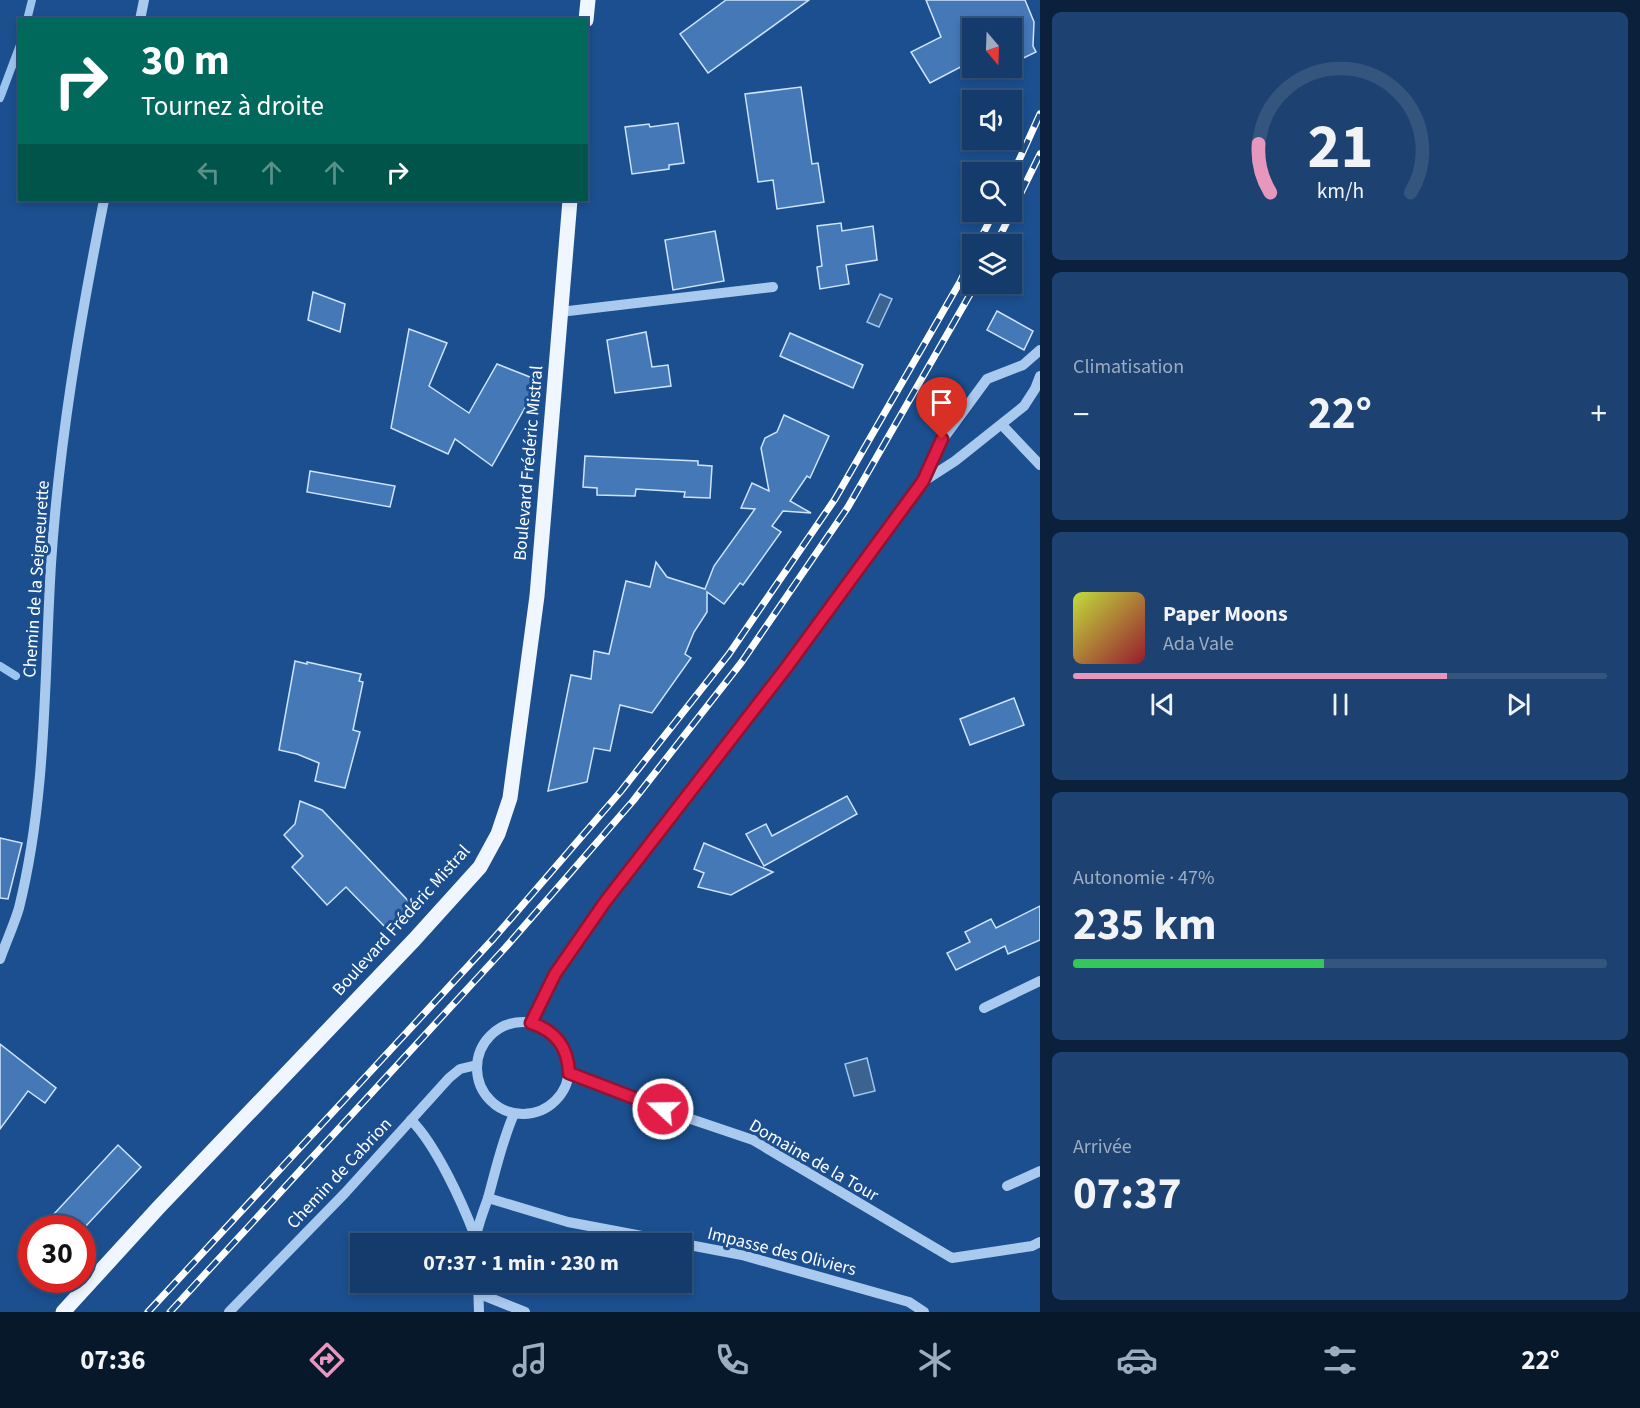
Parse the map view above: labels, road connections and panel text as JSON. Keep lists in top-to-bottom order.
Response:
{
  "streets": {
    "main road": ["Boulevard Frédéric Mistral"],
    "street": [
      "Chemin de la Seigneurette",
      "Domaine de la Tour",
      "Chemin de Cabrion",
      "Impasse des Oliviers"
    ]
  },
  "crossings": [
    ["Domaine de la Tour", "Chemin de Cabrion"]
  ],
  "north": "bottom",
  "page": {
    "turn": ["30 m", "Tournez à droite"],
    "tile": [
      "Climatisation",
      ["Autonomie · 47%", "235 km"],
      ["Arrivée", "07:37"]
    ],
    "heat": ["−", "22°", "+"],
    "song": ["Paper Moons", "Ada Vale"],
    "limit": "30",
    "trip": "07:37 · 1 min · 230 m",
    "tabs": ["07:36", "22°"],
    "gauge": ["21", "km/h"]
  }
}
